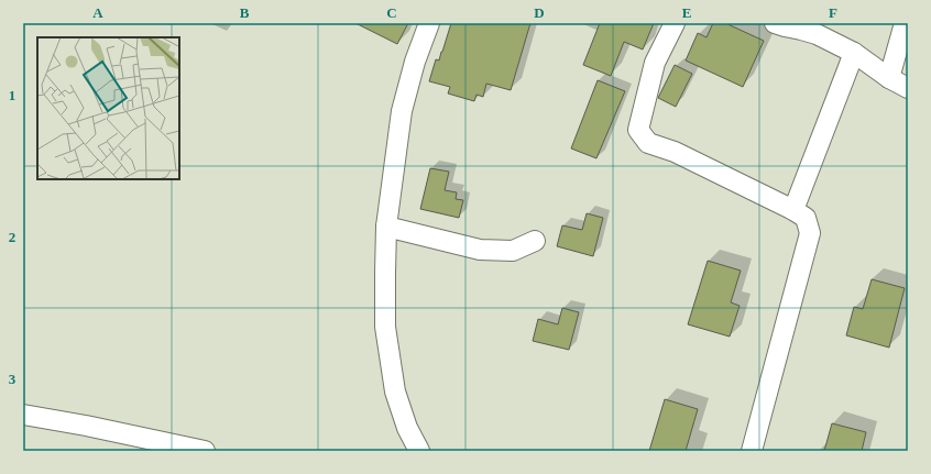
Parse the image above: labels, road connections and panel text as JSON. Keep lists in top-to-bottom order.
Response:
{
  "grid": {
    "columns": [
      "A",
      "B",
      "C",
      "D",
      "E",
      "F"
    ],
    "rows": ["1", "2", "3"]
  }
}
